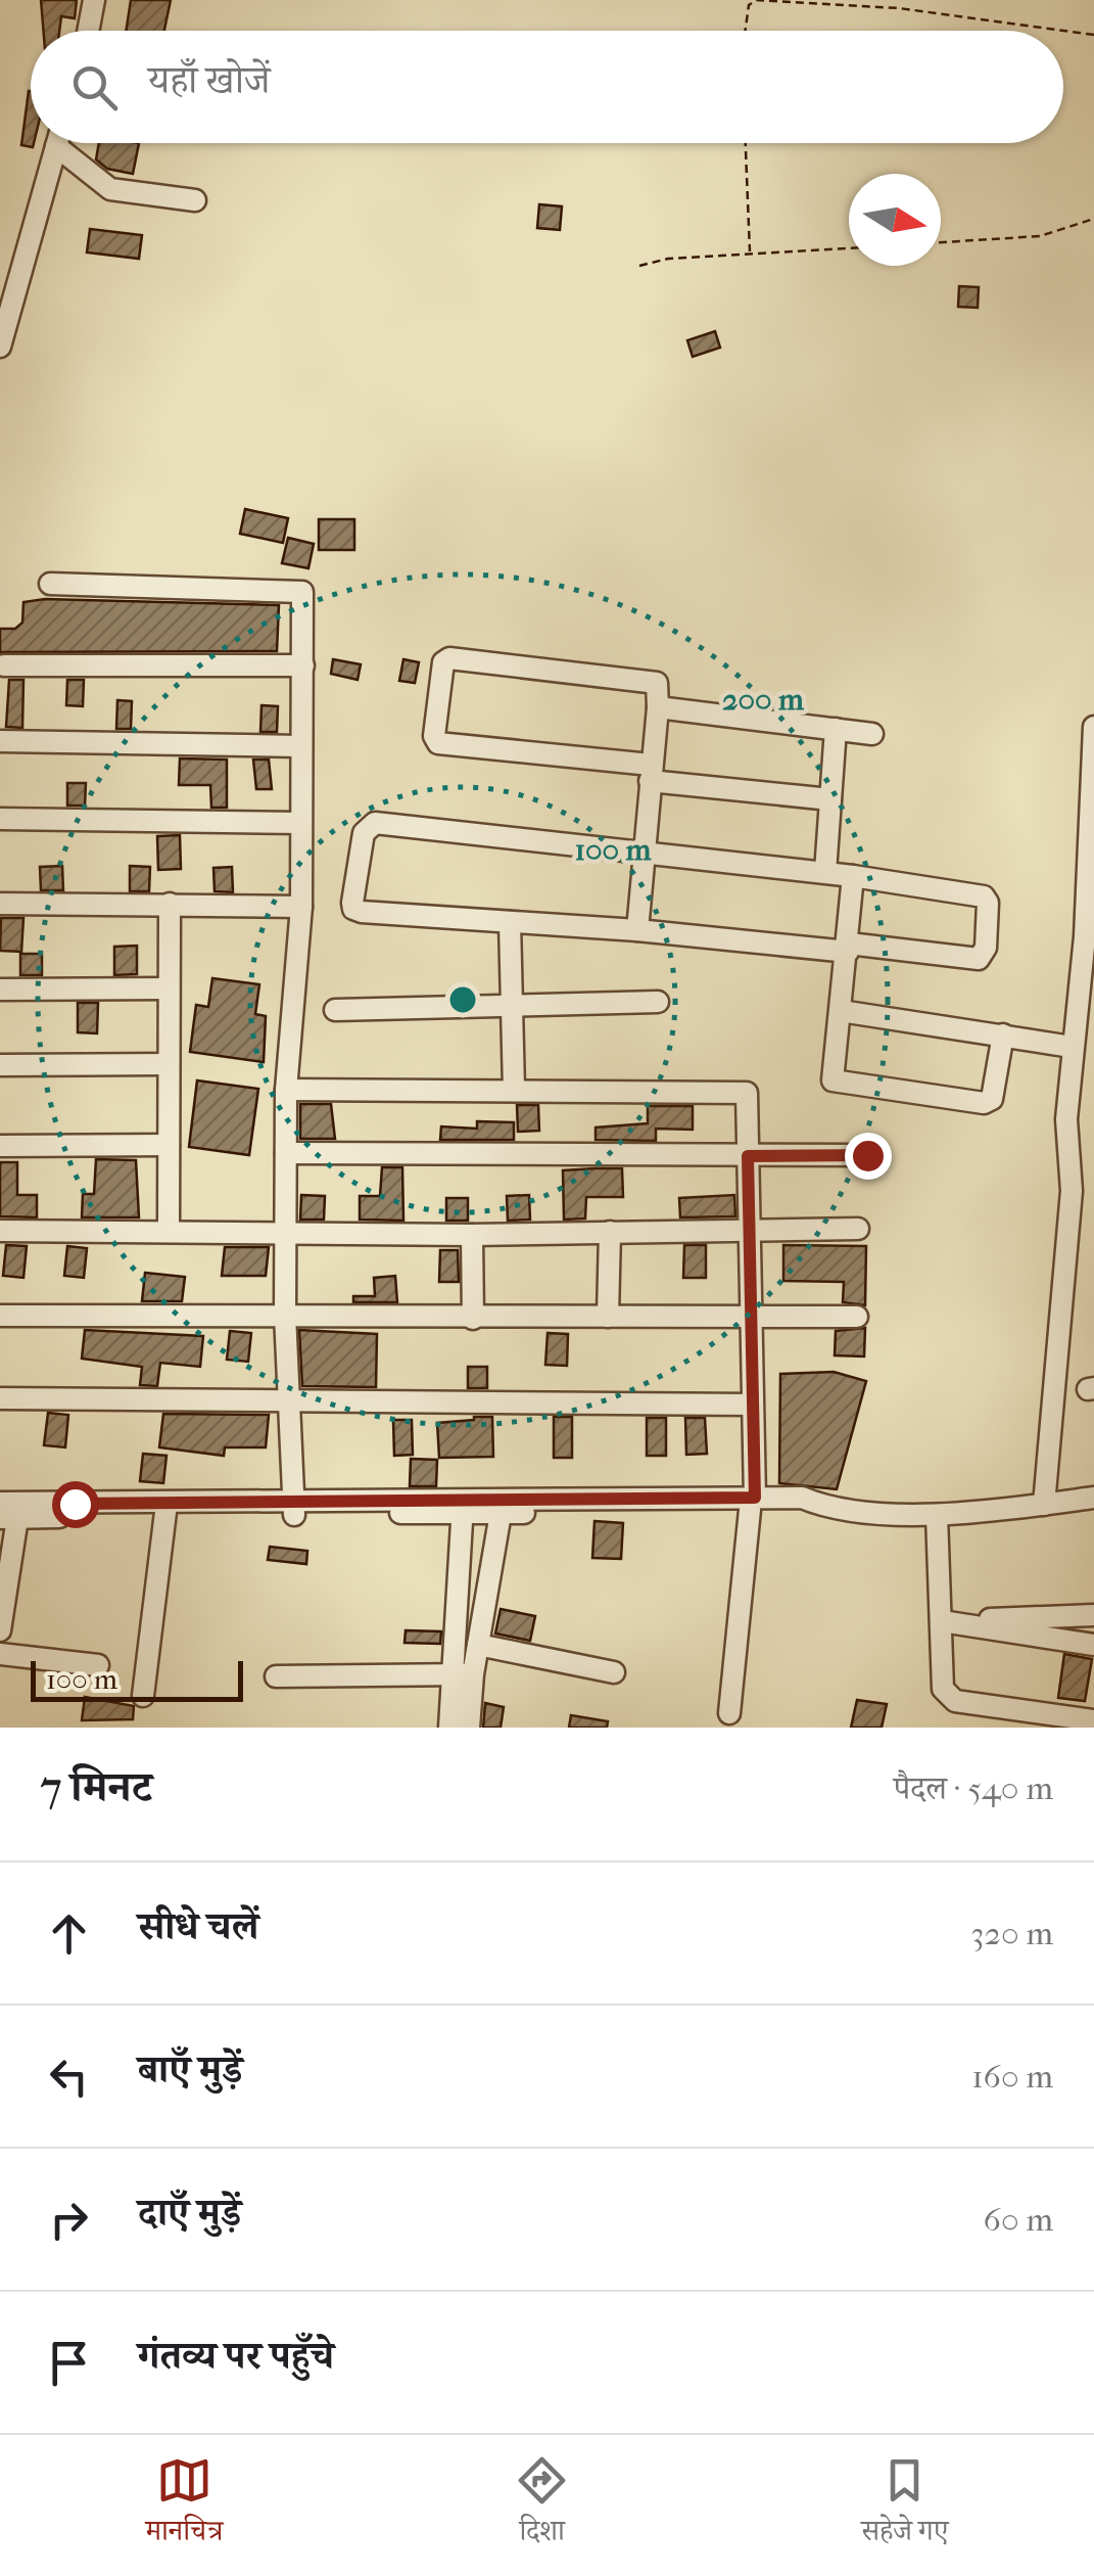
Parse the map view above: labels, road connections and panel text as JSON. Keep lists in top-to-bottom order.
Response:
{
  "scale_bar": "100 m",
  "north": "right",
  "page": {
    "search": "यहाँ खोजें",
    "scale": "100 m",
    "heading": ["7 मिनट", "पैदल · 540 m"],
    "list": [
      ["सीधे चलें", "320 m"],
      ["बाएँ मुड़ें", "160 m"],
      ["दाएँ मुड़ें", "60 m"],
      "गंतव्य पर पहुँचे"
    ],
    "nav": ["मानचित्र", "दिशा", "सहेजे गए"]
  },
  "rings": ["200 m", "100 m"]
}
